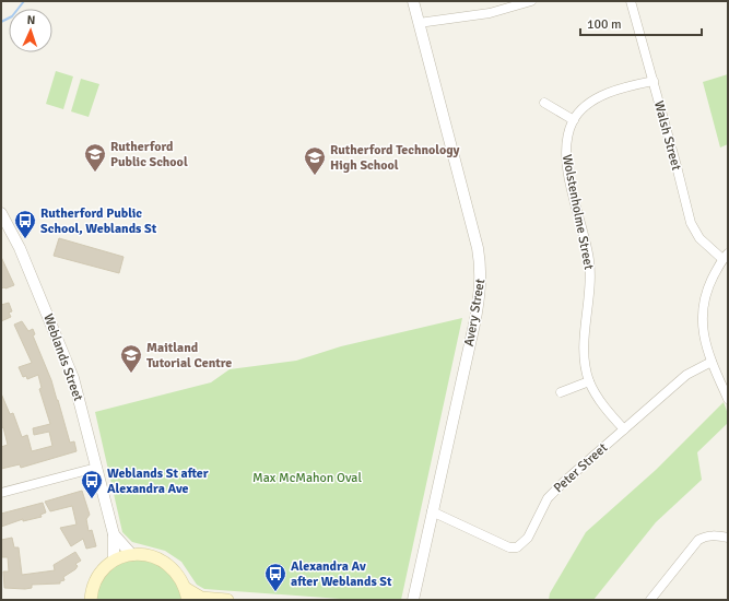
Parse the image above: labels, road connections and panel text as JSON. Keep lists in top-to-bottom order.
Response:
{
  "streets": {
    "street": [
      "Walsh Street",
      "Wolstenholme Street",
      "Avery Street",
      "Weblands Street",
      "Peter Street"
    ]
  },
  "crossings": [
    ["Walsh Street", "Wolstenholme Street"],
    ["Wolstenholme Street", "Peter Street"],
    ["Avery Street", "Peter Street"]
  ],
  "parks": ["Max McMahon Oval"],
  "places": {
    "school or university": ["Rutherford Public School", "Rutherford Technology High School", "Maitland Tutorial Centre"],
    "bus stop": ["Rutherford Public School, Weblands St", "Weblands St after Alexandra Ave", "Alexandra Av after Weblands St"]
  },
  "scale_bar": "100 m",
  "north": "top"
}
